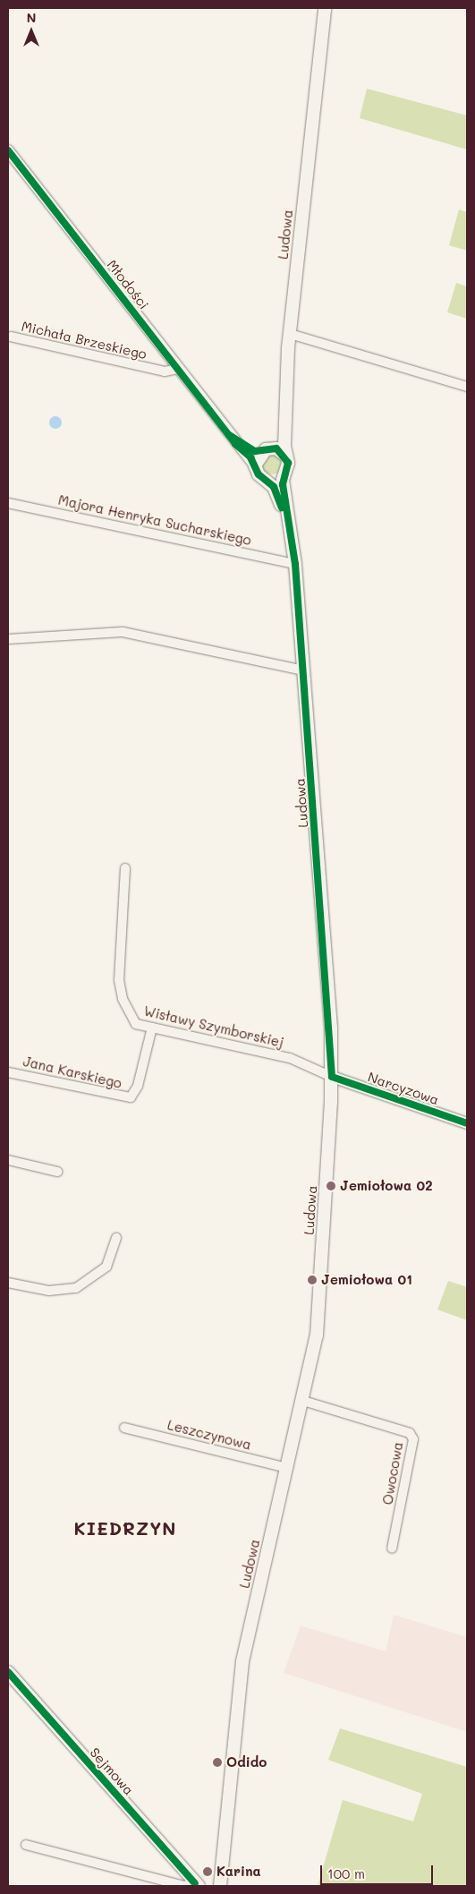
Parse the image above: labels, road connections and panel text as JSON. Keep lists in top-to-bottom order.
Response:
{
  "streets": {
    "main road": ["Ludowa", "Sejmowa"],
    "street": [
      "Młodości",
      "Michała Brzeskiego",
      "Majora Henryka Sucharskiego",
      "Wisławy Szymborskiej",
      "Jana Karskiego",
      "Narcyzowa",
      "Leszczynowa",
      "Owocowa"
    ]
  },
  "crossings": [
    ["Ludowa", "Młodości"],
    ["Ludowa", "Majora Henryka Sucharskiego"],
    ["Ludowa", "Wisławy Szymborskiej"],
    ["Ludowa", "Narcyzowa"],
    ["Ludowa", "Leszczynowa"],
    ["Ludowa", "Owocowa"],
    ["Młodości", "Michała Brzeskiego"],
    ["Wisławy Szymborskiej", "Jana Karskiego"],
    ["Wisławy Szymborskiej", "Narcyzowa"]
  ],
  "districts": ["KIEDRZYN"],
  "places": [
    "Jemiołowa 02",
    "Jemiołowa 01",
    "Odido",
    "Karina"
  ],
  "scale_bar": "100 m",
  "north": "top"
}
